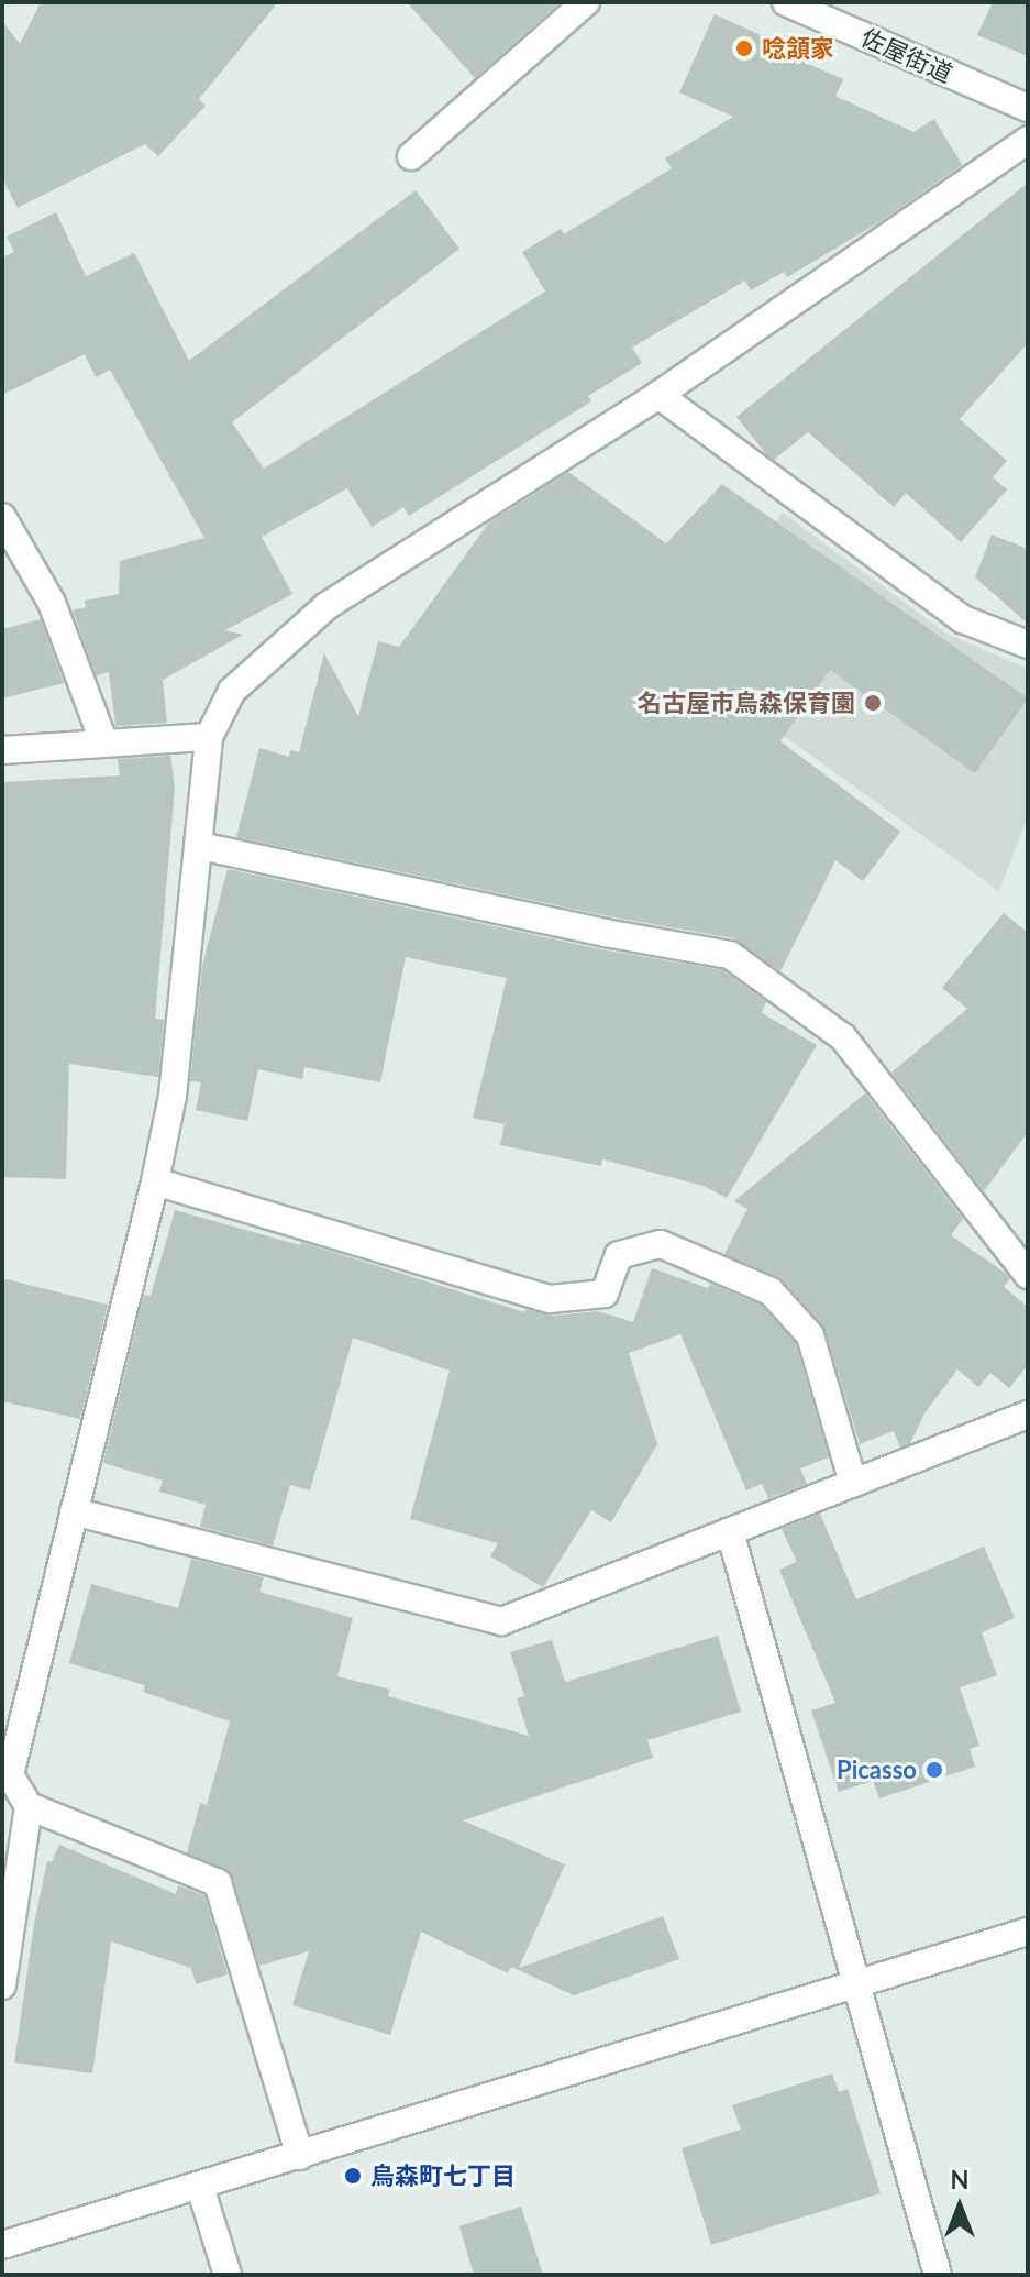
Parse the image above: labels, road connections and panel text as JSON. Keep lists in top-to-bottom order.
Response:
{
  "streets": {
    "street": ["佐屋街道"]
  },
  "places": [
    "唸頷家",
    "名古屋市烏森保育園",
    "Picasso",
    "烏森町七丁目"
  ],
  "north": "top"
}
